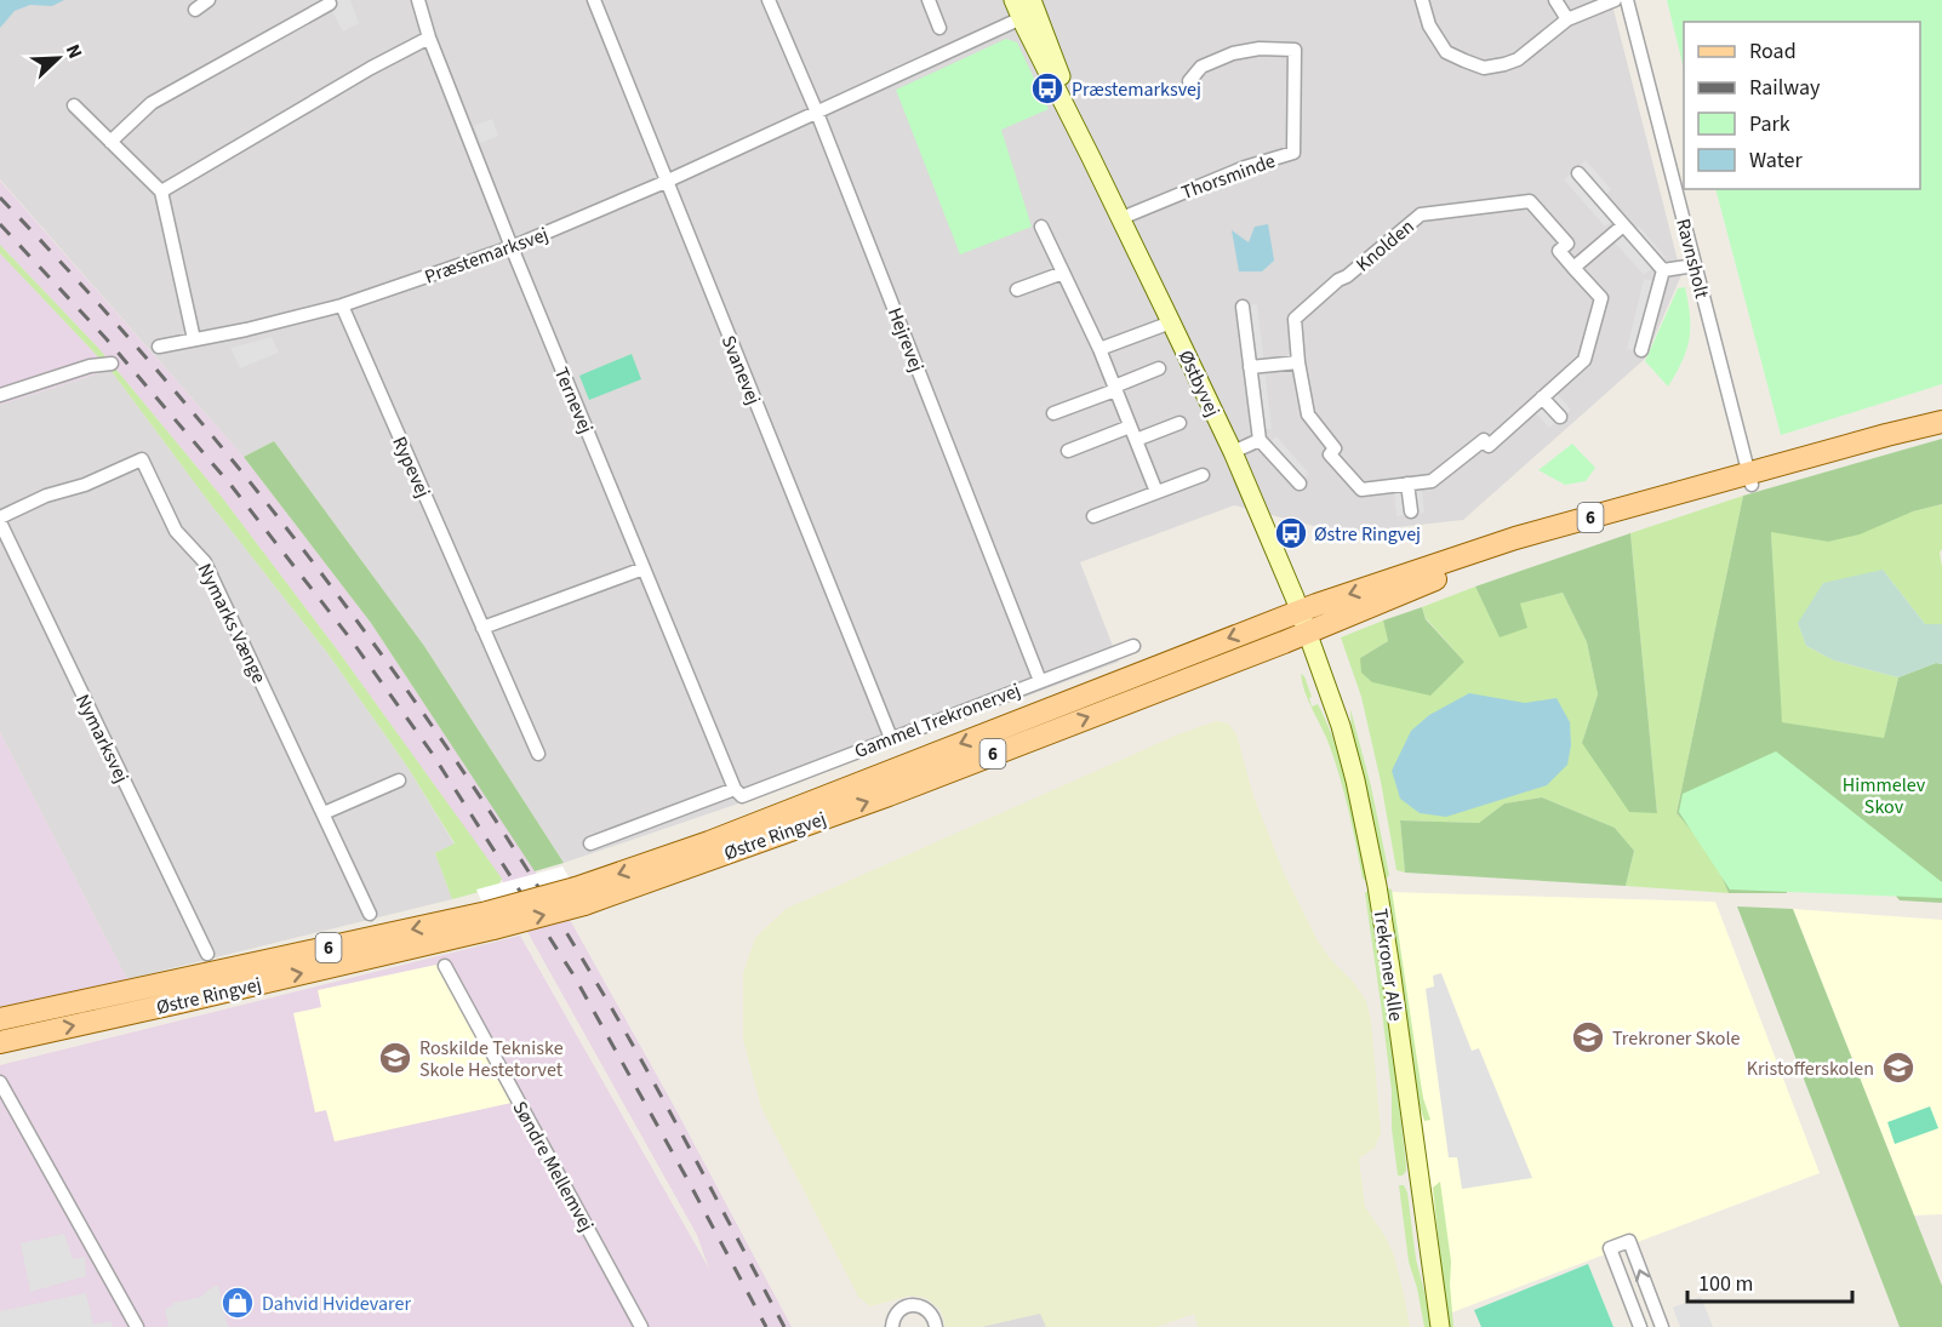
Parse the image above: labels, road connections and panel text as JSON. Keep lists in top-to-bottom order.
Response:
{
  "streets": {
    "main road": ["6", "Østre Ringvej"],
    "street": [
      "Thorsminde",
      "Knolden",
      "Præstemarksvej",
      "Ravnsholt",
      "Hejrevej",
      "Svanevej",
      "Østbyvej",
      "Ternevej",
      "Rypevej",
      "Nymarks Vænge",
      "Gammel Trekronervej",
      "Nymarksvej",
      "Trekroner Alle",
      "Søndre Mellemvej"
    ]
  },
  "crossings": [
    ["Thorsminde", "Østbyvej"],
    ["Præstemarksvej", "Hejrevej"],
    ["Præstemarksvej", "Svanevej"],
    ["Præstemarksvej", "Østbyvej"],
    ["Præstemarksvej", "Ternevej"],
    ["Præstemarksvej", "Rypevej"],
    ["Ravnsholt", "Østre Ringvej"],
    ["Hejrevej", "Gammel Trekronervej"],
    ["Svanevej", "Gammel Trekronervej"],
    ["Østbyvej", "Østre Ringvej"],
    ["Østbyvej", "Trekroner Alle"],
    ["Ternevej", "Gammel Trekronervej"],
    ["Nymarks Vænge", "Nymarksvej"],
    ["Østre Ringvej", "Trekroner Alle"]
  ],
  "parks": ["Himmelev Skov"],
  "places": {
    "bus stop": ["Præstemarksvej", "Østre Ringvej"],
    "school or university": ["Trekroner Skole", "Roskilde Tekniske Skole Hestetorvet", "Kristofferskolen"],
    "shop": ["Dahvid Hvidevarer"]
  },
  "legend": [
    "Road",
    "Railway",
    "Park",
    "Water"
  ],
  "scale_bar": "100 m",
  "north": "top right"
}
